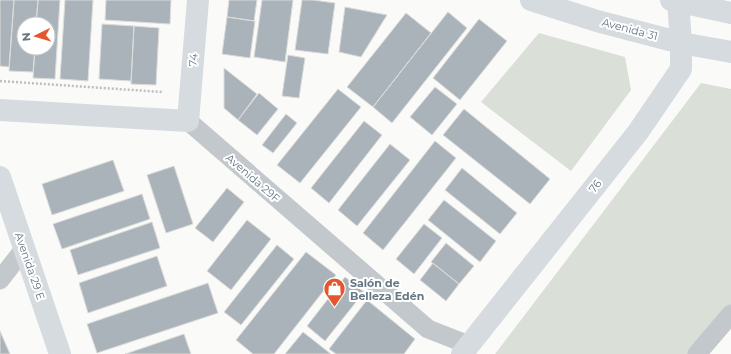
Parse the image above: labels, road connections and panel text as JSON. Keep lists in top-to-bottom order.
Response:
{
  "streets": {
    "street": [
      "Avenida 31",
      "74",
      "Avenida 29F",
      "76",
      "Avenida 29 E"
    ]
  },
  "crossings": [
    ["Avenida 31", "76"],
    ["74", "Avenida 29F"],
    ["Avenida 29F", "76"]
  ],
  "places": {
    "shop": ["Salón de Belleza Edén"]
  },
  "north": "left"
}
